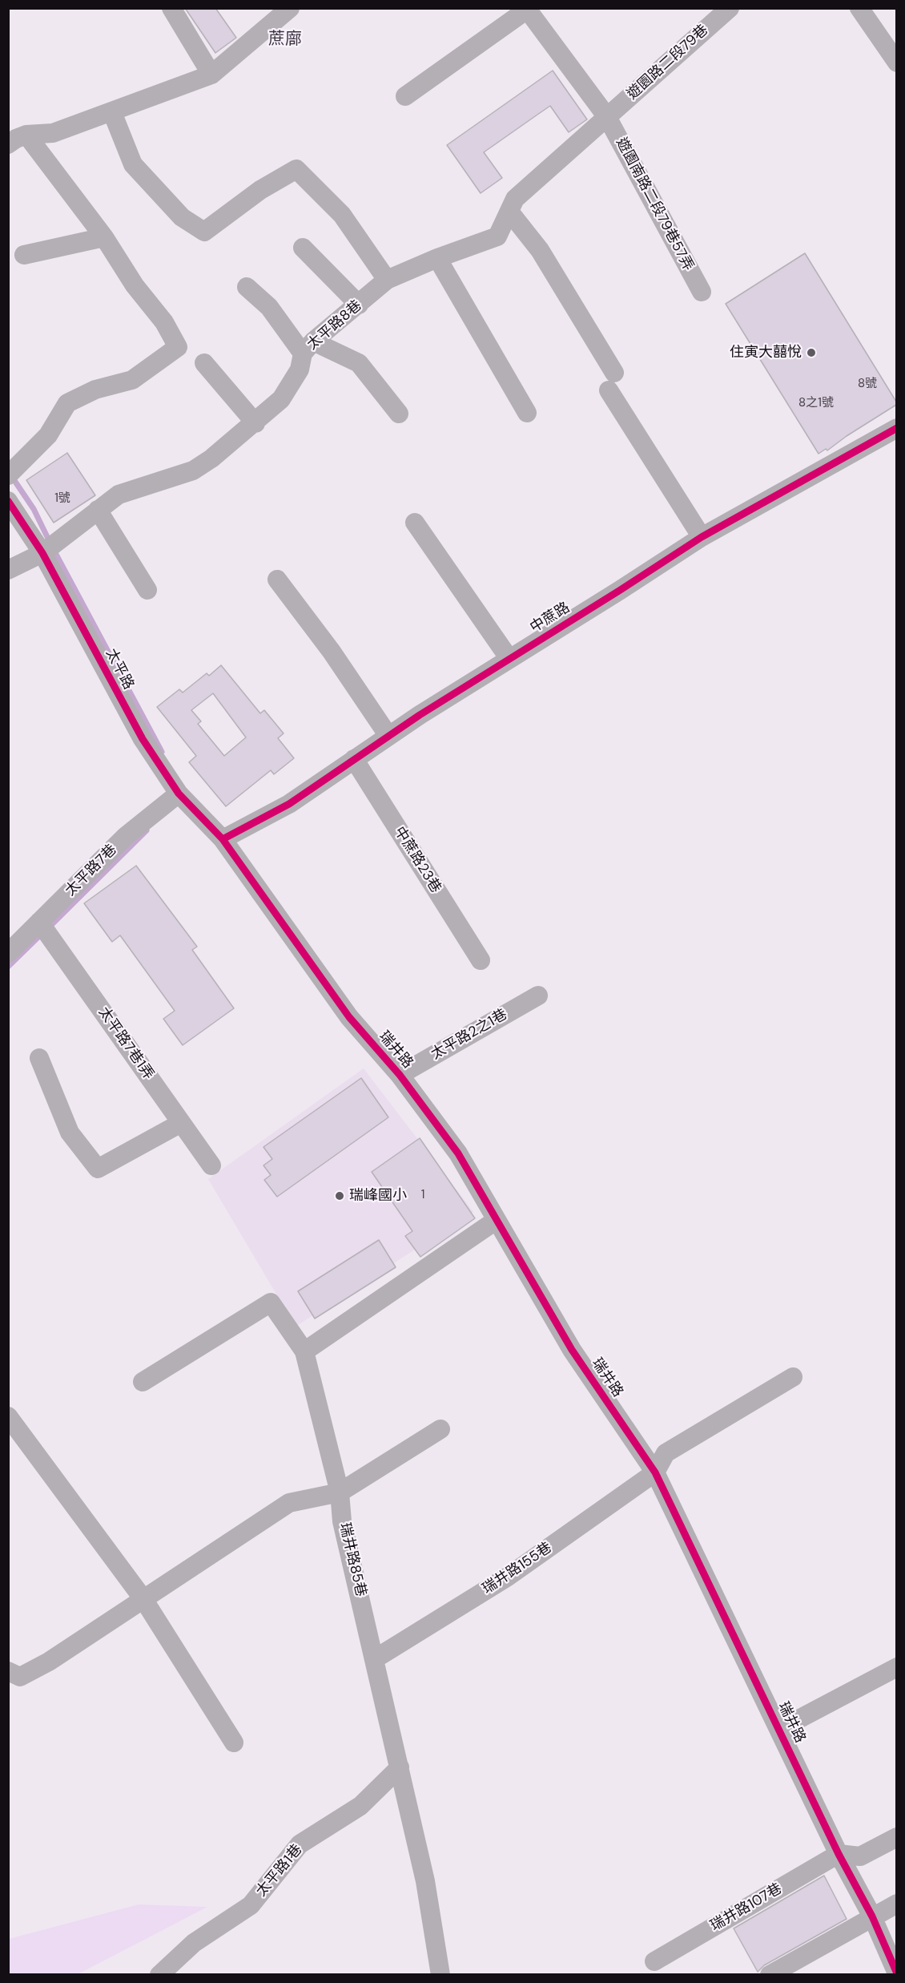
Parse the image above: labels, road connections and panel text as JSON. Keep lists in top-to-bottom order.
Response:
{
  "streets": {
    "street": [
      "遊園路二段79巷",
      "遊園南路二段79巷57弄",
      "太平路8巷",
      "中蔗路",
      "太平路",
      "中蔗路23巷",
      "太平路7巷",
      "太平路2之1巷",
      "太平路7巷1弄",
      "瑞井路",
      "瑞井路85巷",
      "瑞井路155巷",
      "太平路1巷",
      "瑞井路107巷"
    ]
  },
  "crossings": [
    ["遊園路二段79巷", "遊園南路二段79巷57弄"],
    ["遊園路二段79巷", "太平路8巷"],
    ["遊園南路二段79巷57弄", "太平路8巷"],
    ["太平路8巷", "太平路"],
    ["中蔗路", "太平路"],
    ["中蔗路", "中蔗路23巷"],
    ["中蔗路", "瑞井路"],
    ["太平路", "太平路7巷"],
    ["太平路", "瑞井路"],
    ["太平路7巷", "太平路7巷1弄"],
    ["太平路2之1巷", "瑞井路"],
    ["瑞井路", "瑞井路155巷"],
    ["瑞井路", "瑞井路107巷"],
    ["瑞井路85巷", "瑞井路155巷"],
    ["瑞井路85巷", "太平路1巷"]
  ],
  "districts": ["蔗廍"],
  "places": ["住寅大囍悅", "瑞峰國小"],
  "house_numbers": [
    "8號",
    "8之1號",
    "1號",
    "1"
  ]
}
